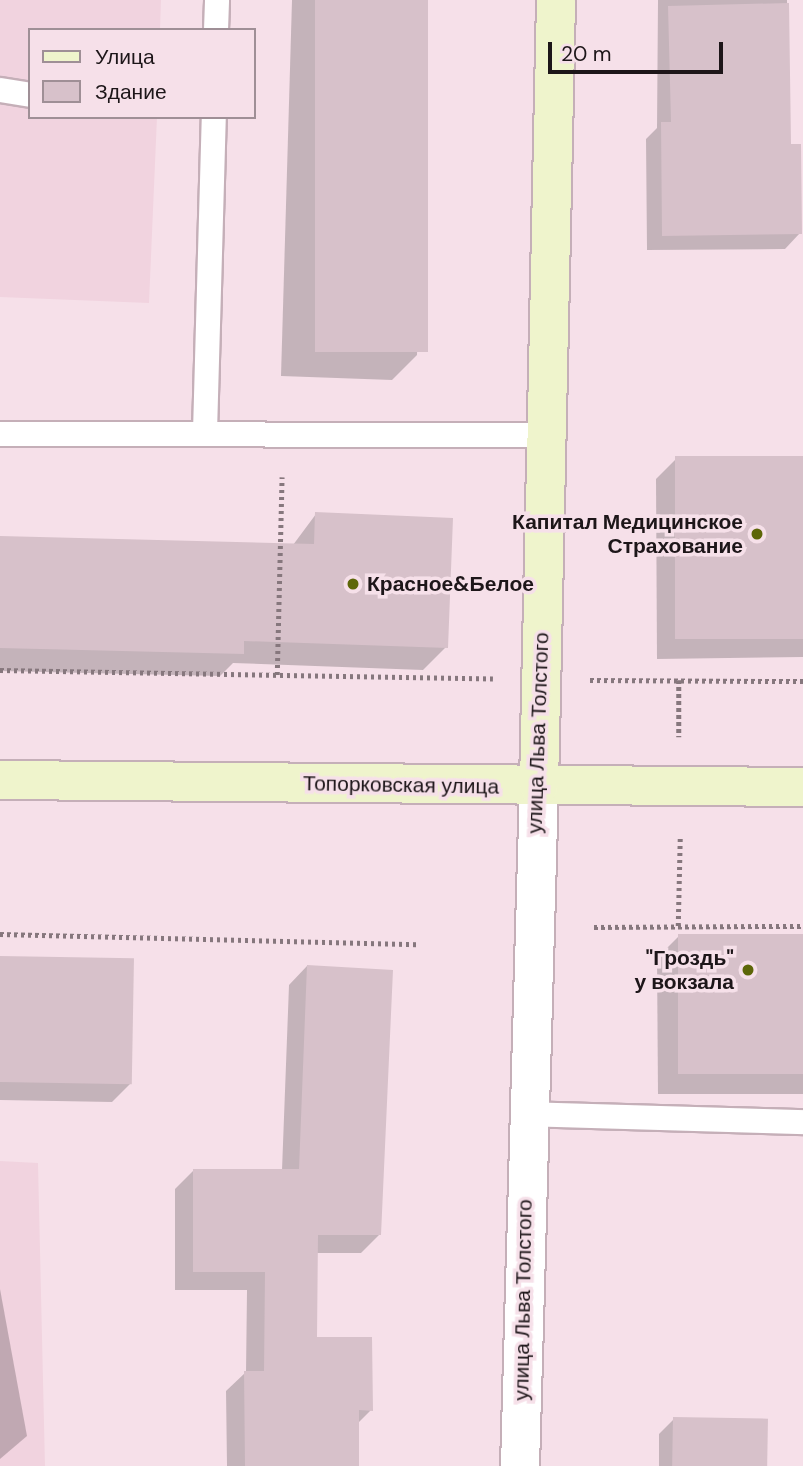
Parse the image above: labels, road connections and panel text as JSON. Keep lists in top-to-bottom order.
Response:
{
  "streets": {
    "street": ["улица Льва Толстого", "Топорковская улица"]
  },
  "crossings": [
    ["улица Льва Толстого", "Топорковская улица"]
  ],
  "places": ["Капитал Медицинское Страхование", "Красное&Белое", "\"Гроздь\" у вокзала"],
  "legend": ["Улица", "Здание"],
  "scale_bar": "20 m"
}
